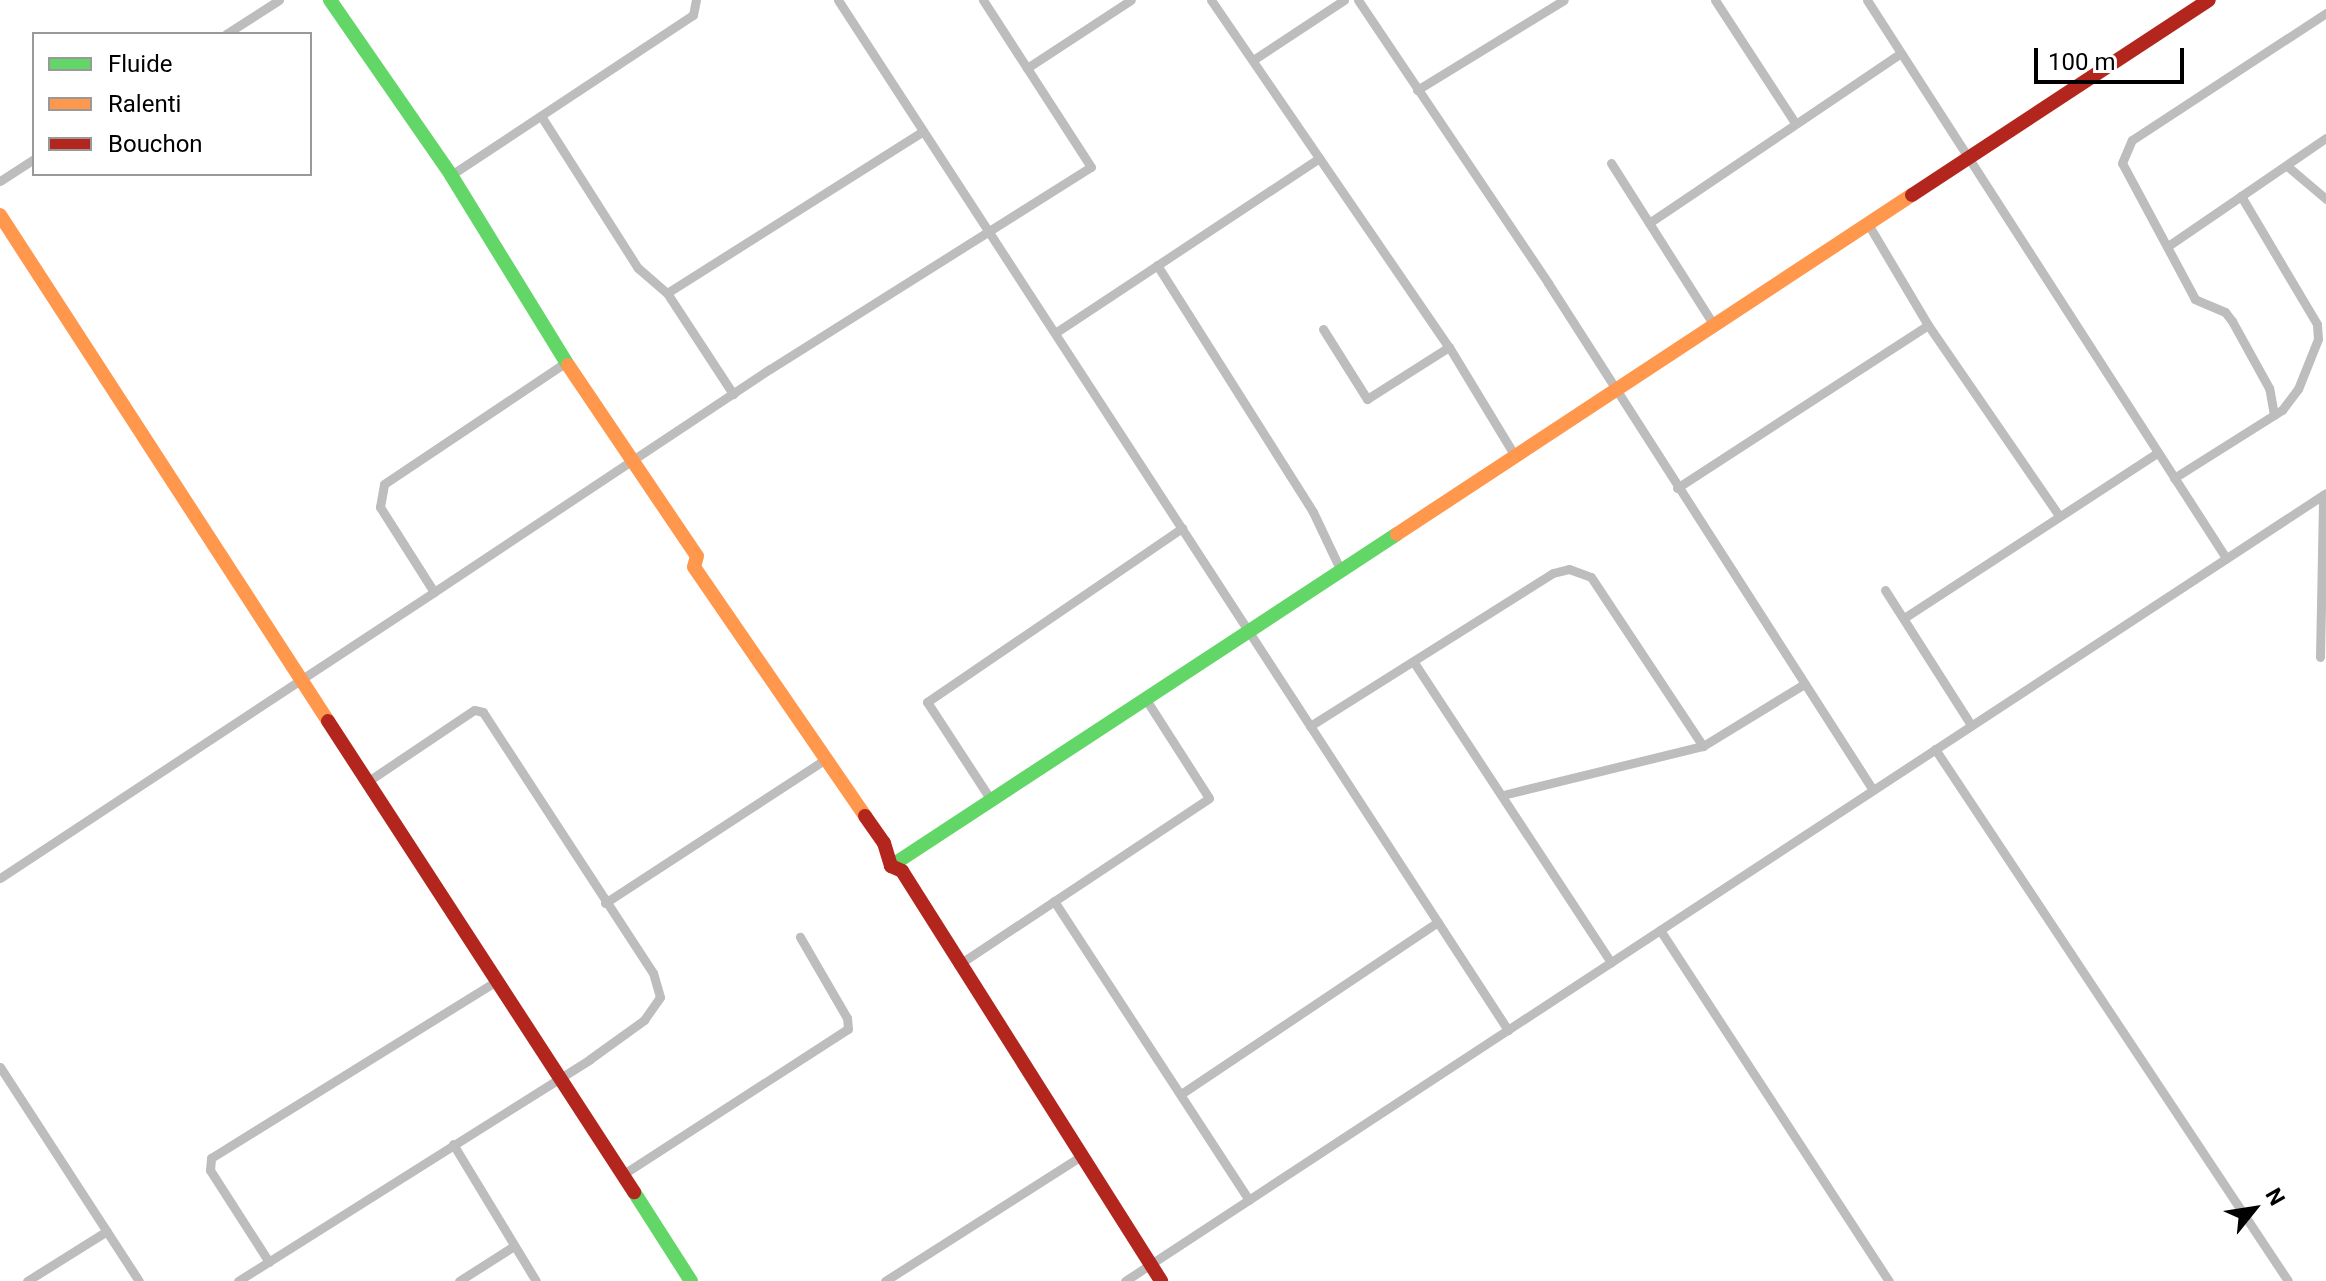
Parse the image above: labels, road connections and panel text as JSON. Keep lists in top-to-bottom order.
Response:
{
  "legend": ["Fluide", "Ralenti", "Bouchon"],
  "scale_bar": "100 m",
  "north": "top right"
}
